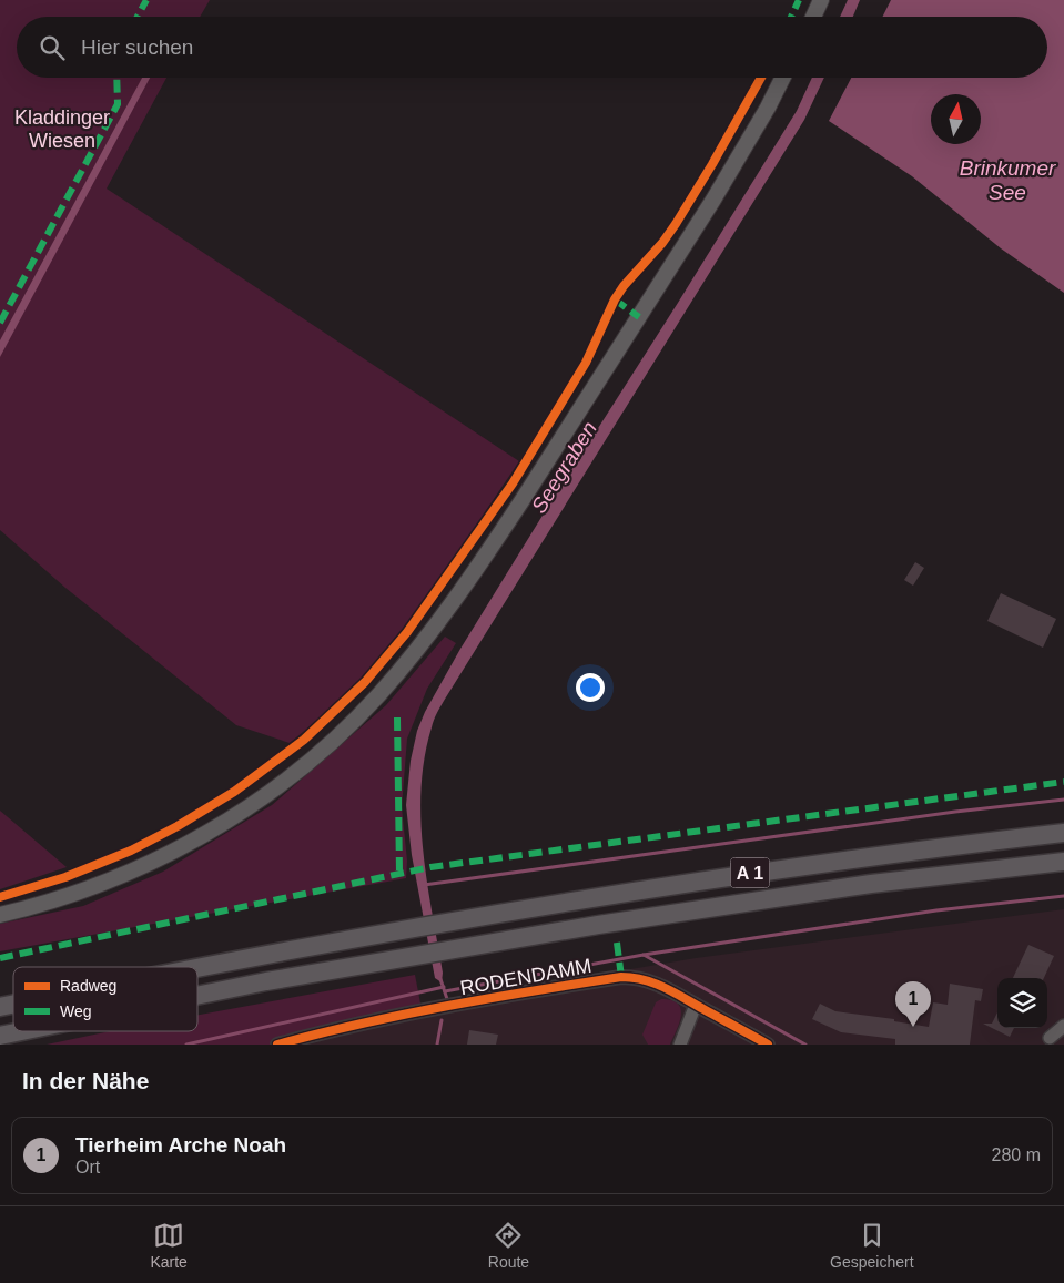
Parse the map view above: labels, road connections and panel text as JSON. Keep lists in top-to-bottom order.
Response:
{
  "streets": {
    "highway": ["A 1"],
    "street": ["RODENDAMM"]
  },
  "water": ["Brinkumer See", "Seegraben"],
  "parks": ["Kladdinger Wiesen"],
  "legend": ["Radweg", "Weg"],
  "north": "top",
  "page": {
    "search": "Hier suchen",
    "pins": "1",
    "heading": "In der Nähe",
    "list": [
      {
        "mark": "1",
        "name": "Tierheim Arche Noah",
        "note": "Ort",
        "value": "280 m"
      }
    ],
    "nav": ["Karte", "Route", "Gespeichert"]
  }
}
